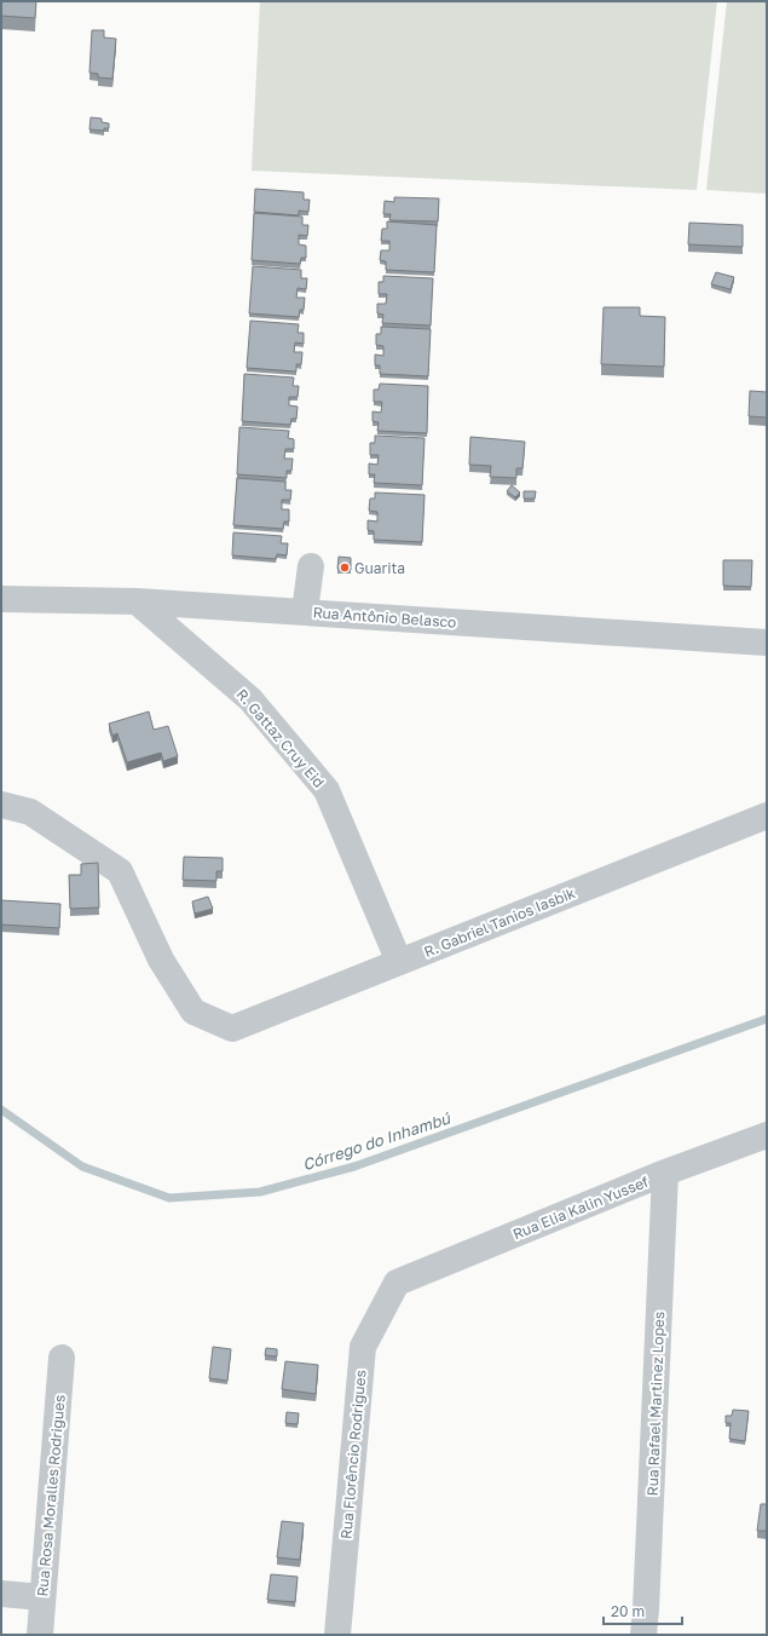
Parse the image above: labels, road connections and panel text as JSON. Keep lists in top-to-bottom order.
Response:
{
  "streets": {
    "street": [
      "Rua Antônio Belasco",
      "R. Gattaz Cruy Eid",
      "R. Gabriel Tanios Iasbik",
      "Rua Elia Kalin Yussef",
      "Rua Rafael Martinez Lopes",
      "Rua Florêncio Rodrigues",
      "Rua Rosa Moralles Rodrigues"
    ]
  },
  "crossings": [
    ["Rua Antônio Belasco", "R. Gattaz Cruy Eid"],
    ["R. Gattaz Cruy Eid", "R. Gabriel Tanios Iasbik"],
    ["Rua Elia Kalin Yussef", "Rua Rafael Martinez Lopes"],
    ["Rua Elia Kalin Yussef", "Rua Florêncio Rodrigues"]
  ],
  "water": ["Córrego do Inhambú"],
  "places": ["Guarita"],
  "scale_bar": "20 m"
}
